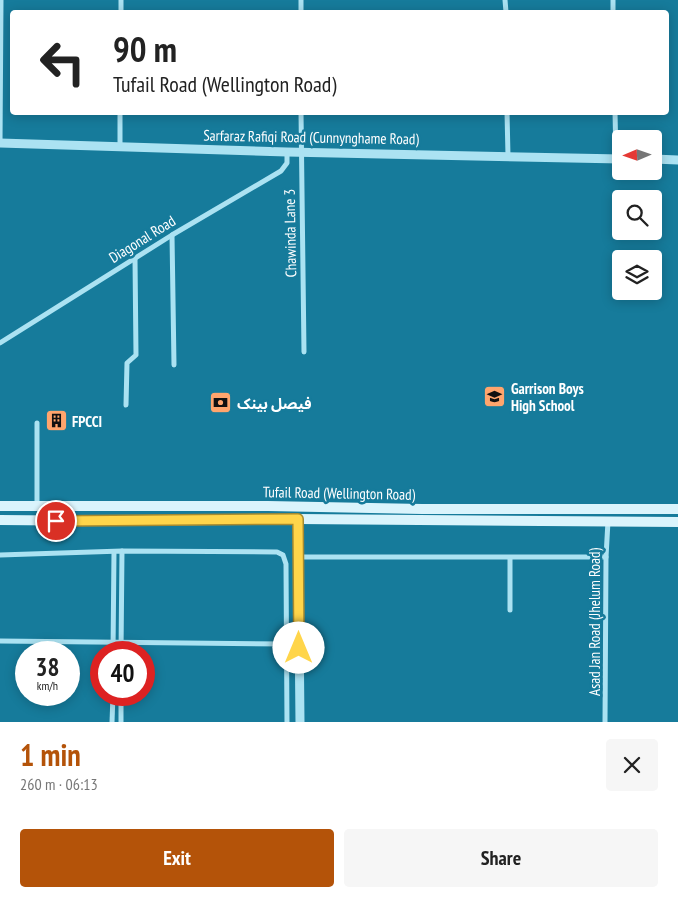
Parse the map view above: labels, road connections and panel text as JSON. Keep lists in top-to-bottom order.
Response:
{
  "streets": {
    "main road": ["Tufail Road (Wellington Road)"],
    "street": [
      "Sarfaraz Rafiqi Road (Cunnynghame Road)",
      "Chawinda Lane 3",
      "Diagonal Road",
      "Asad Jan Road (Jhelum Road)"
    ]
  },
  "crossings": [
    ["Sarfaraz Rafiqi Road (Cunnynghame Road)", "Chawinda Lane 3"],
    ["Sarfaraz Rafiqi Road (Cunnynghame Road)", "Diagonal Road"],
    ["Tufail Road (Wellington Road)", "Asad Jan Road (Jhelum Road)"]
  ],
  "places": {
    "school or university": ["Garrison Boys High School"],
    "bank": ["فیصل بینک"],
    "building": ["FPCCI"]
  },
  "north": "left",
  "page": {
    "turn": ["90 m", "Tufail Road (Wellington Road)"],
    "speed": "38 km/h",
    "limit": "40",
    "heading": ["1 min", "260 m · 06:13"],
    "buttons": ["Exit", "Share"]
  }
}
